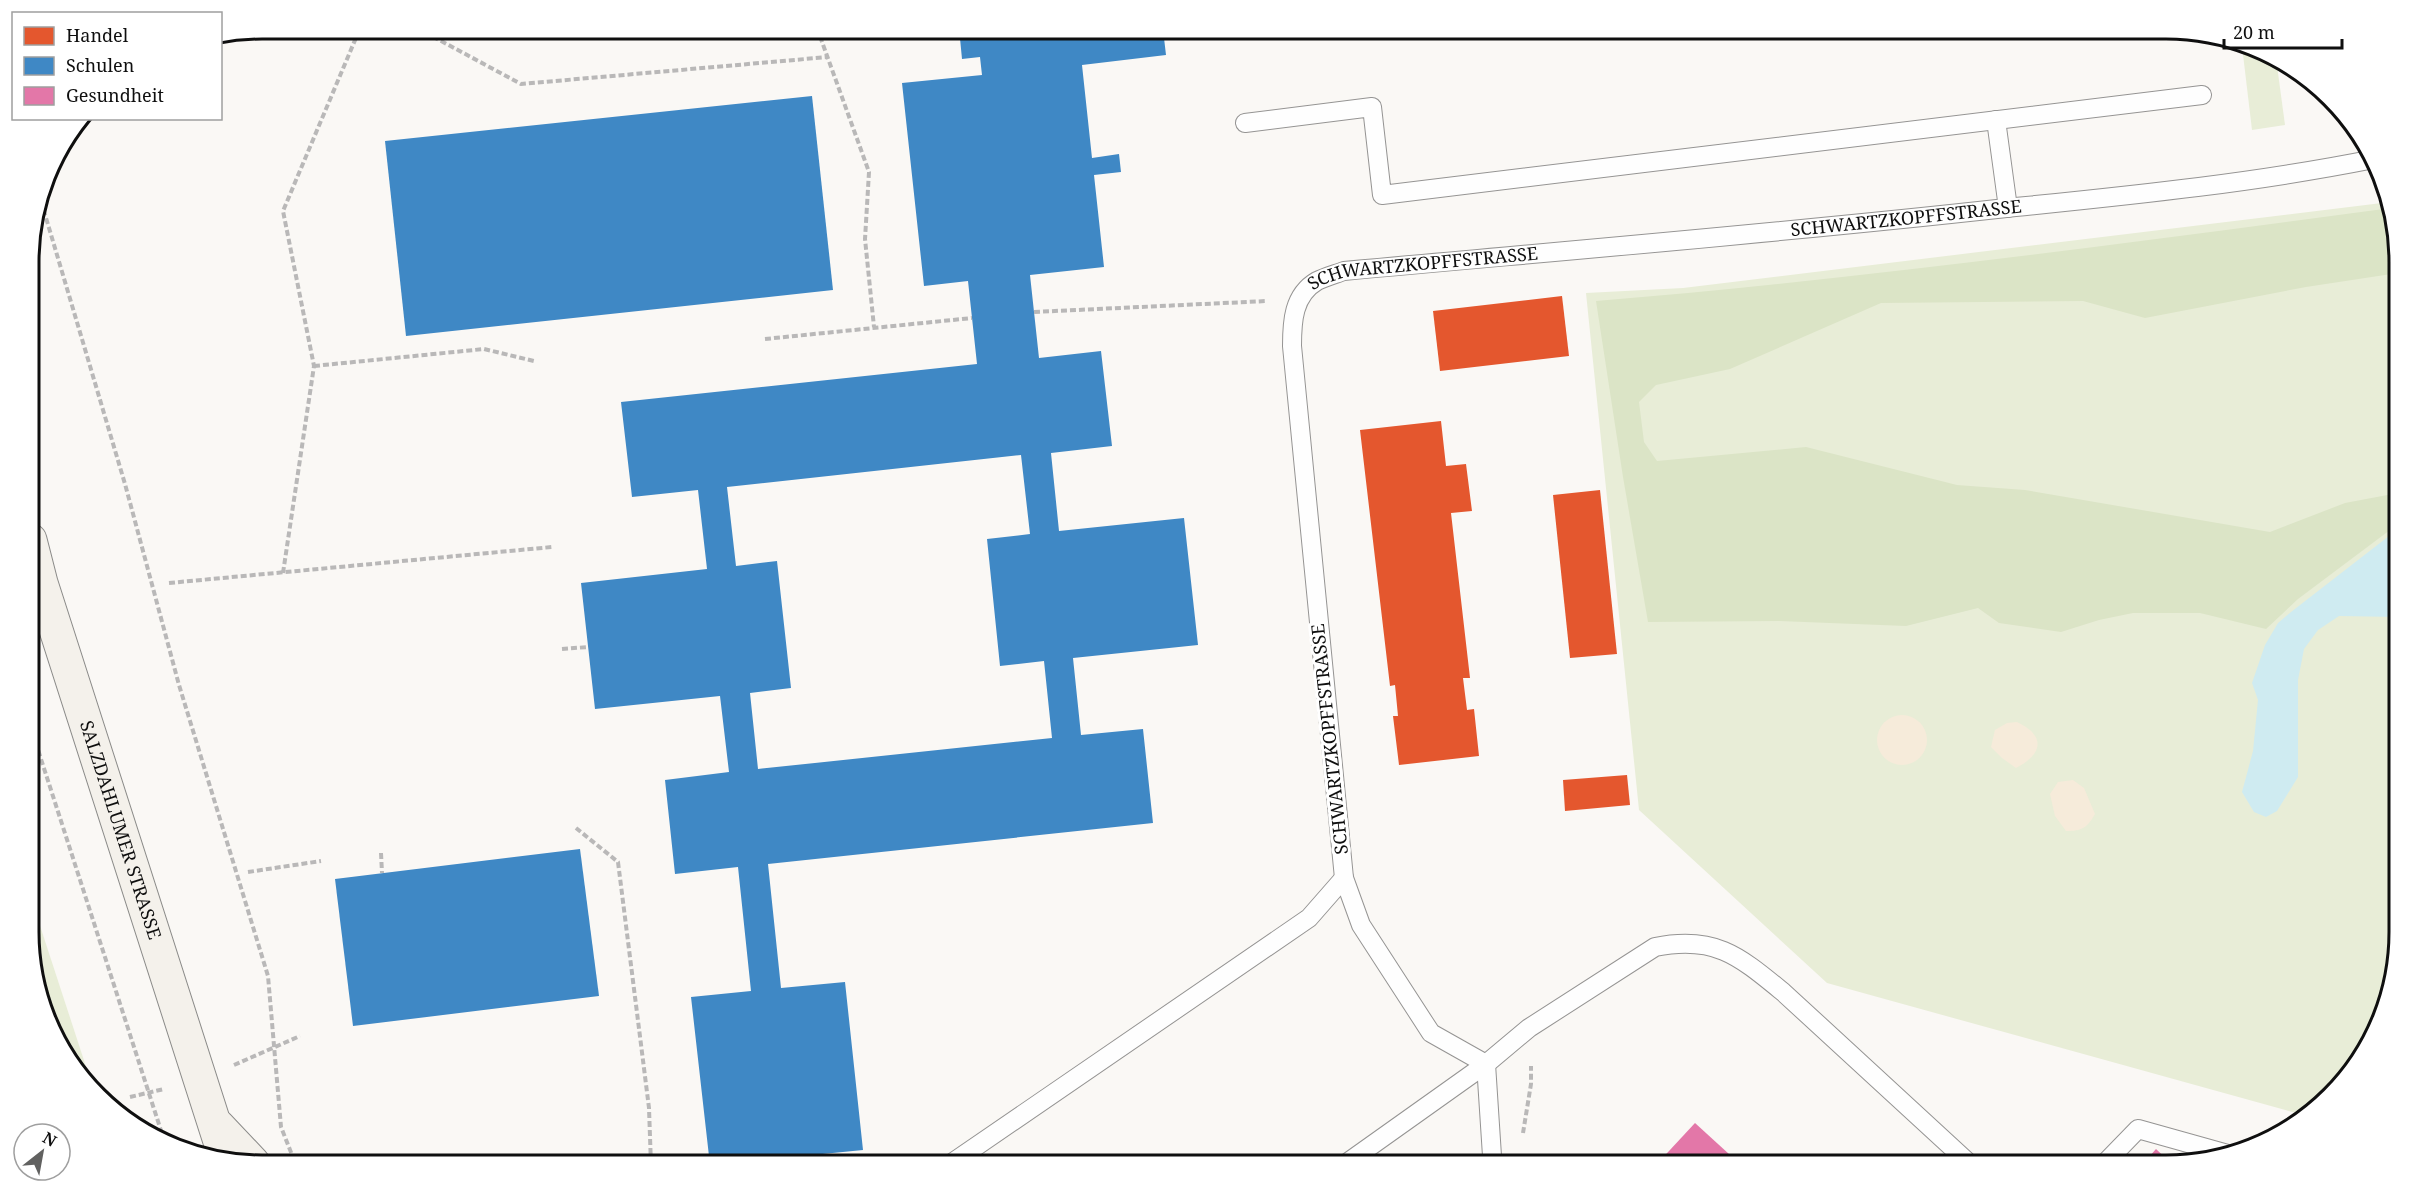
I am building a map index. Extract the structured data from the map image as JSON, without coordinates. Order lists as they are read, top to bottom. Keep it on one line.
{"streets":{"main road":["SALZDAHLUMER STRASSE"],"lane":["SCHWARTZKOPFFSTRASSE"]},"legend":["Handel","Schulen","Gesundheit"],"scale_bar":"20 m","north":"top right"}
